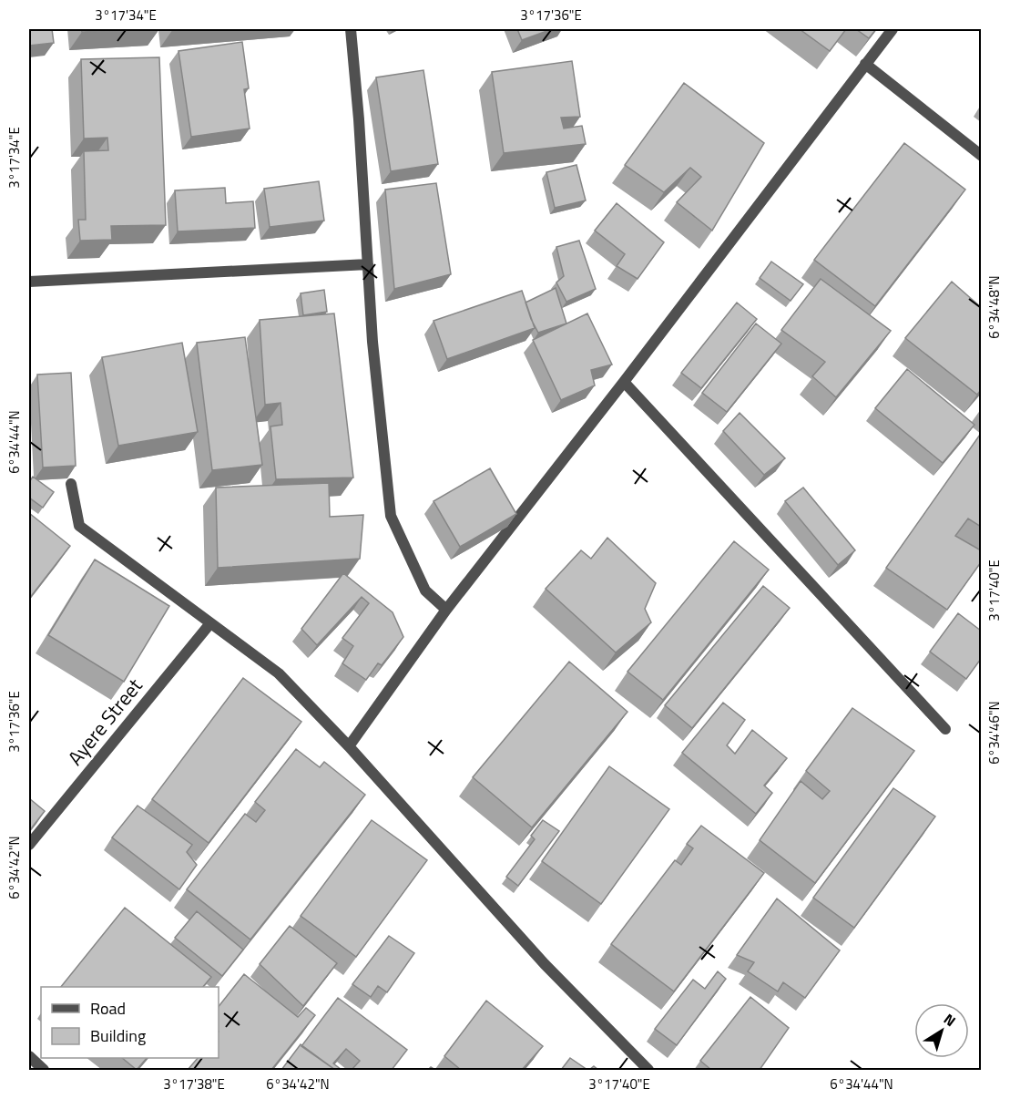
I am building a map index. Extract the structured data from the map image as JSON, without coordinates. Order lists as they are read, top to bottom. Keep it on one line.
{"streets":{"street":["Ayere Street"]},"legend":["Road","Building"],"north":"top right","coordinates":["3°17'34\"E","3°17'36\"E","6°34'48\"N","6°34'44\"N","3°17'40\"E","6°34'46\"N","6°34'42\"N","3°17'38\"E"]}
